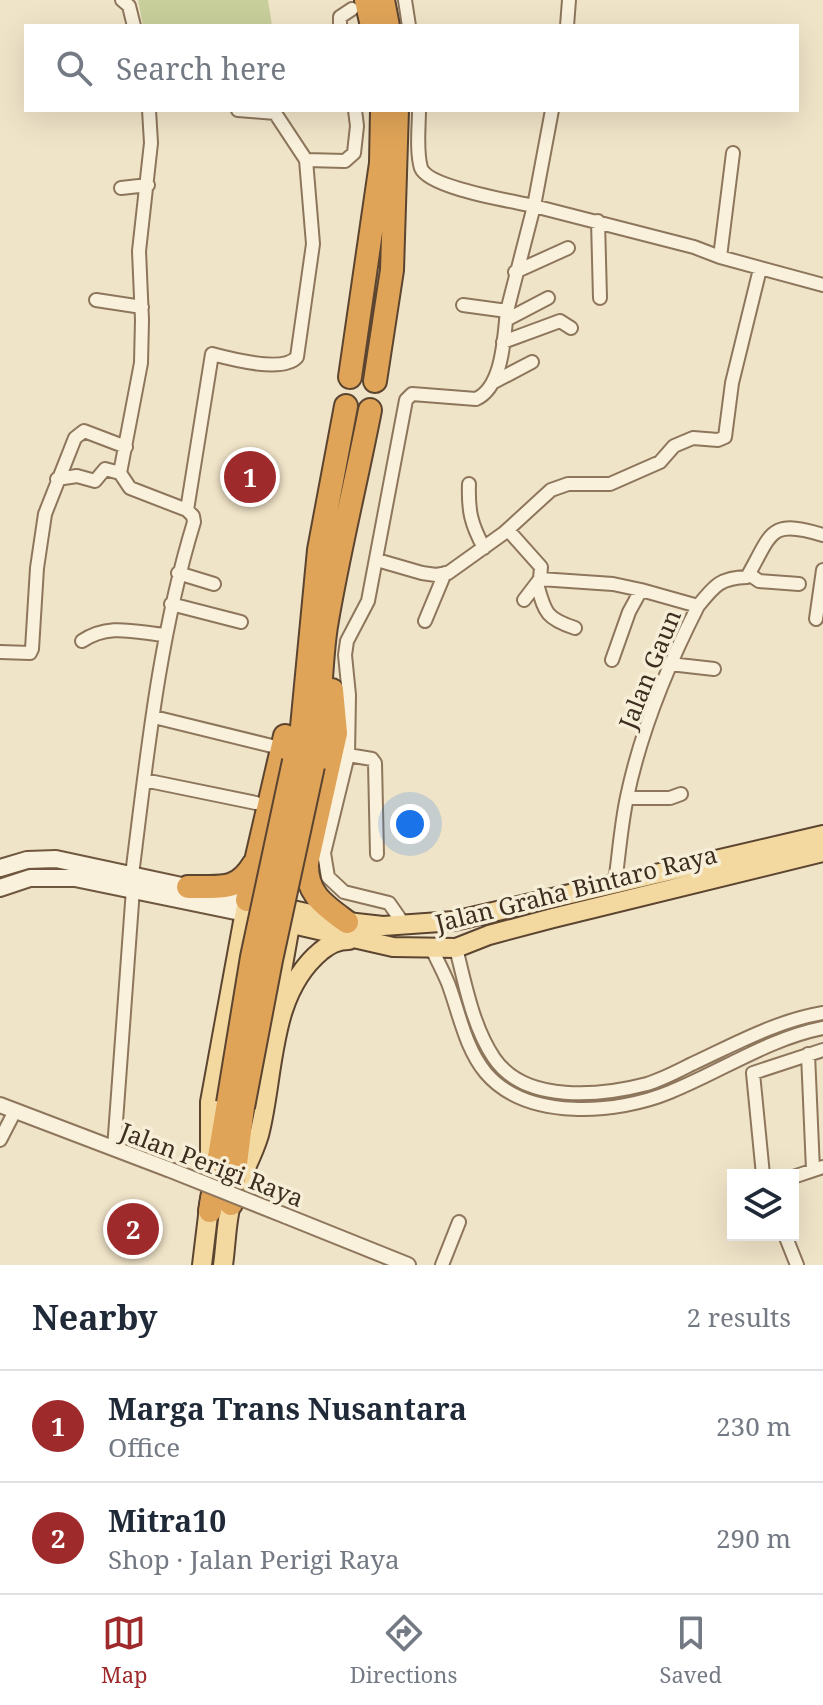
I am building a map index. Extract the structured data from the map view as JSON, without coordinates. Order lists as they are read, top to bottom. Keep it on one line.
{"streets":{"main road":["Jalan Graha Bintaro Raya"],"street":["Jalan Gaun","Jalan Perigi Raya"]},"crossings":[["Jalan Gaun","Jalan Graha Bintaro Raya"]],"page":{"search":"Search here","pins":["1","2"],"heading":["Nearby","2 results"],"list":[{"mark":"1","name":"Marga Trans Nusantara","note":"Office","value":"230 m"},{"mark":"2","name":"Mitra10","note":"Shop · Jalan Perigi Raya","value":"290 m"}],"nav":["Map","Directions","Saved"]}}
